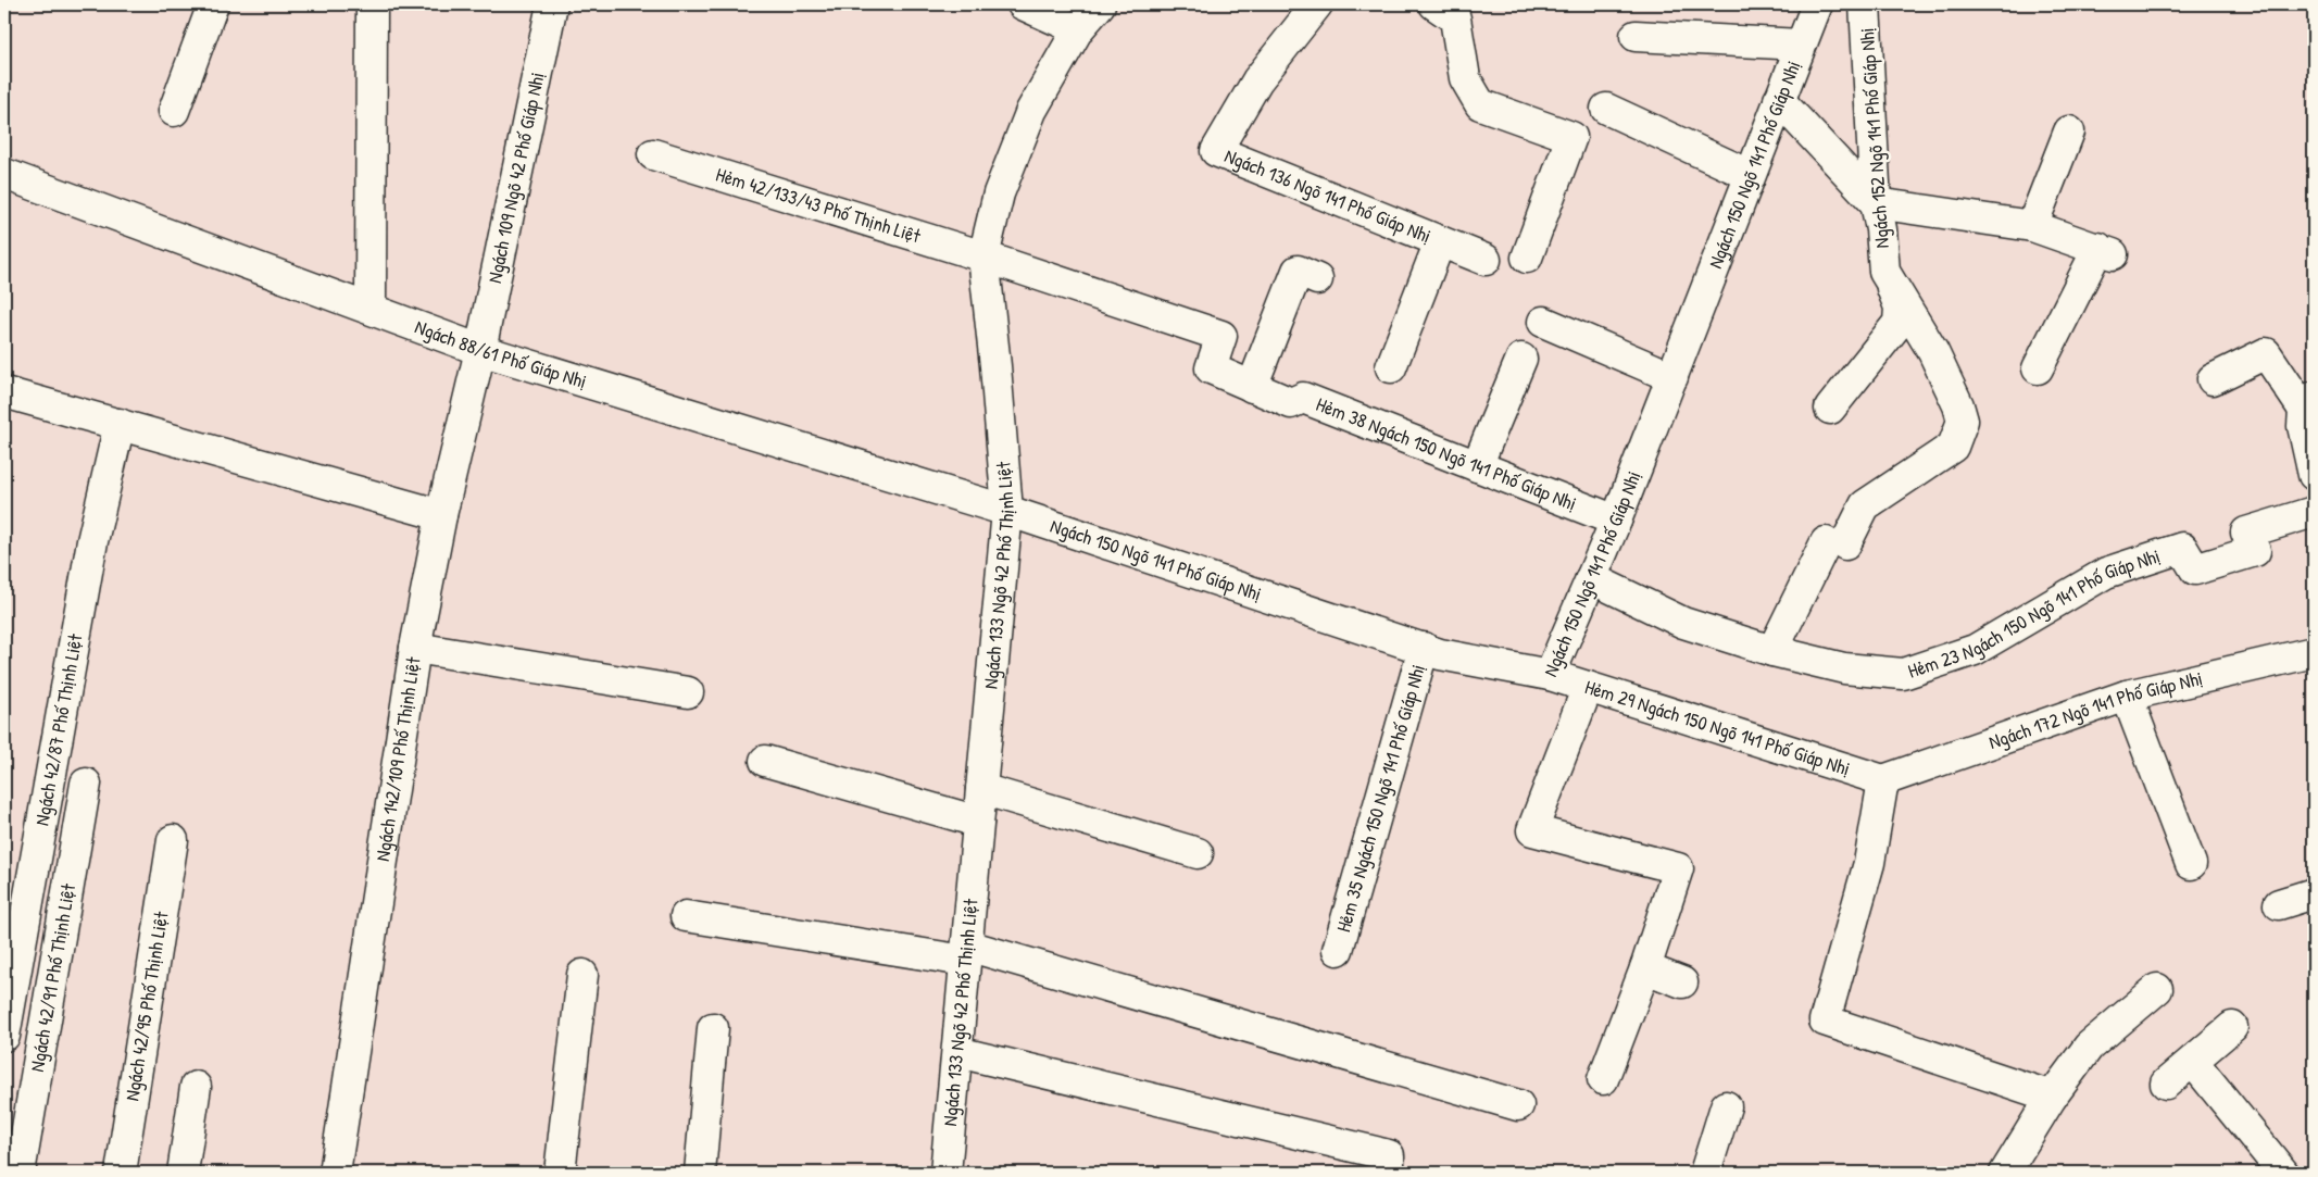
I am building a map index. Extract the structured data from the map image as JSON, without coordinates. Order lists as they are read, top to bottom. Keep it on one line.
{"streets":{"street":["Ngách 152 Ngõ 141 Phố Giáp Nhị","Ngách 150 Ngõ 141 Phố Giáp Nhị","Ngách 109 Ngõ 42 Phố Giáp Nhị","Ngách 136 Ngõ 141 Phố Giáp Nhị","Hẻm 42/133/43 Phố Thịnh Liệt","Ngách 88/61 Phố Giáp Nhị","Hẻm 38 Ngách 150 Ngõ 141 Phố Giáp Nhị","Ngách 133 Ngõ 42 Phố Thịnh Liệt","Hẻm 23 Ngách 150 Ngõ 141 Phố Giáp Nhị","Ngách 172 Ngõ 141 Phố Giáp Nhị","Hẻm 29 Ngách 150 Ngõ 141 Phố Giáp Nhị","Ngách 42/87 Phố Thịnh Liệt","Ngách 142/109 Phố Thịnh Liệt","Hẻm 35 Ngách 150 Ngõ 141 Phố Giáp Nhị","Ngách 42/91 Phố Thịnh Liệt","Ngách 42/95 Phố Thịnh Liệt"]},"crossings":[["Ngách 152 Ngõ 141 Phố Giáp Nhị","Hẻm 23 Ngách 150 Ngõ 141 Phố Giáp Nhị"],["Ngách 150 Ngõ 141 Phố Giáp Nhị","Ngách 88/61 Phố Giáp Nhị"],["Ngách 150 Ngõ 141 Phố Giáp Nhị","Hẻm 38 Ngách 150 Ngõ 141 Phố Giáp Nhị"],["Ngách 150 Ngõ 141 Phố Giáp Nhị","Ngách 133 Ngõ 42 Phố Thịnh Liệt"],["Ngách 150 Ngõ 141 Phố Giáp Nhị","Hẻm 23 Ngách 150 Ngõ 141 Phố Giáp Nhị"],["Ngách 150 Ngõ 141 Phố Giáp Nhị","Hẻm 29 Ngách 150 Ngõ 141 Phố Giáp Nhị"],["Ngách 150 Ngõ 141 Phố Giáp Nhị","Hẻm 35 Ngách 150 Ngõ 141 Phố Giáp Nhị"],["Ngách 109 Ngõ 42 Phố Giáp Nhị","Ngách 88/61 Phố Giáp Nhị"],["Ngách 109 Ngõ 42 Phố Giáp Nhị","Ngách 142/109 Phố Thịnh Liệt"],["Hẻm 42/133/43 Phố Thịnh Liệt","Hẻm 38 Ngách 150 Ngõ 141 Phố Giáp Nhị"],["Hẻm 42/133/43 Phố Thịnh Liệt","Ngách 133 Ngõ 42 Phố Thịnh Liệt"],["Ngách 88/61 Phố Giáp Nhị","Ngách 133 Ngõ 42 Phố Thịnh Liệt"],["Ngách 88/61 Phố Giáp Nhị","Ngách 142/109 Phố Thịnh Liệt"],["Hẻm 38 Ngách 150 Ngõ 141 Phố Giáp Nhị","Ngách 133 Ngõ 42 Phố Thịnh Liệt"],["Ngách 172 Ngõ 141 Phố Giáp Nhị","Hẻm 29 Ngách 150 Ngõ 141 Phố Giáp Nhị"]]}
